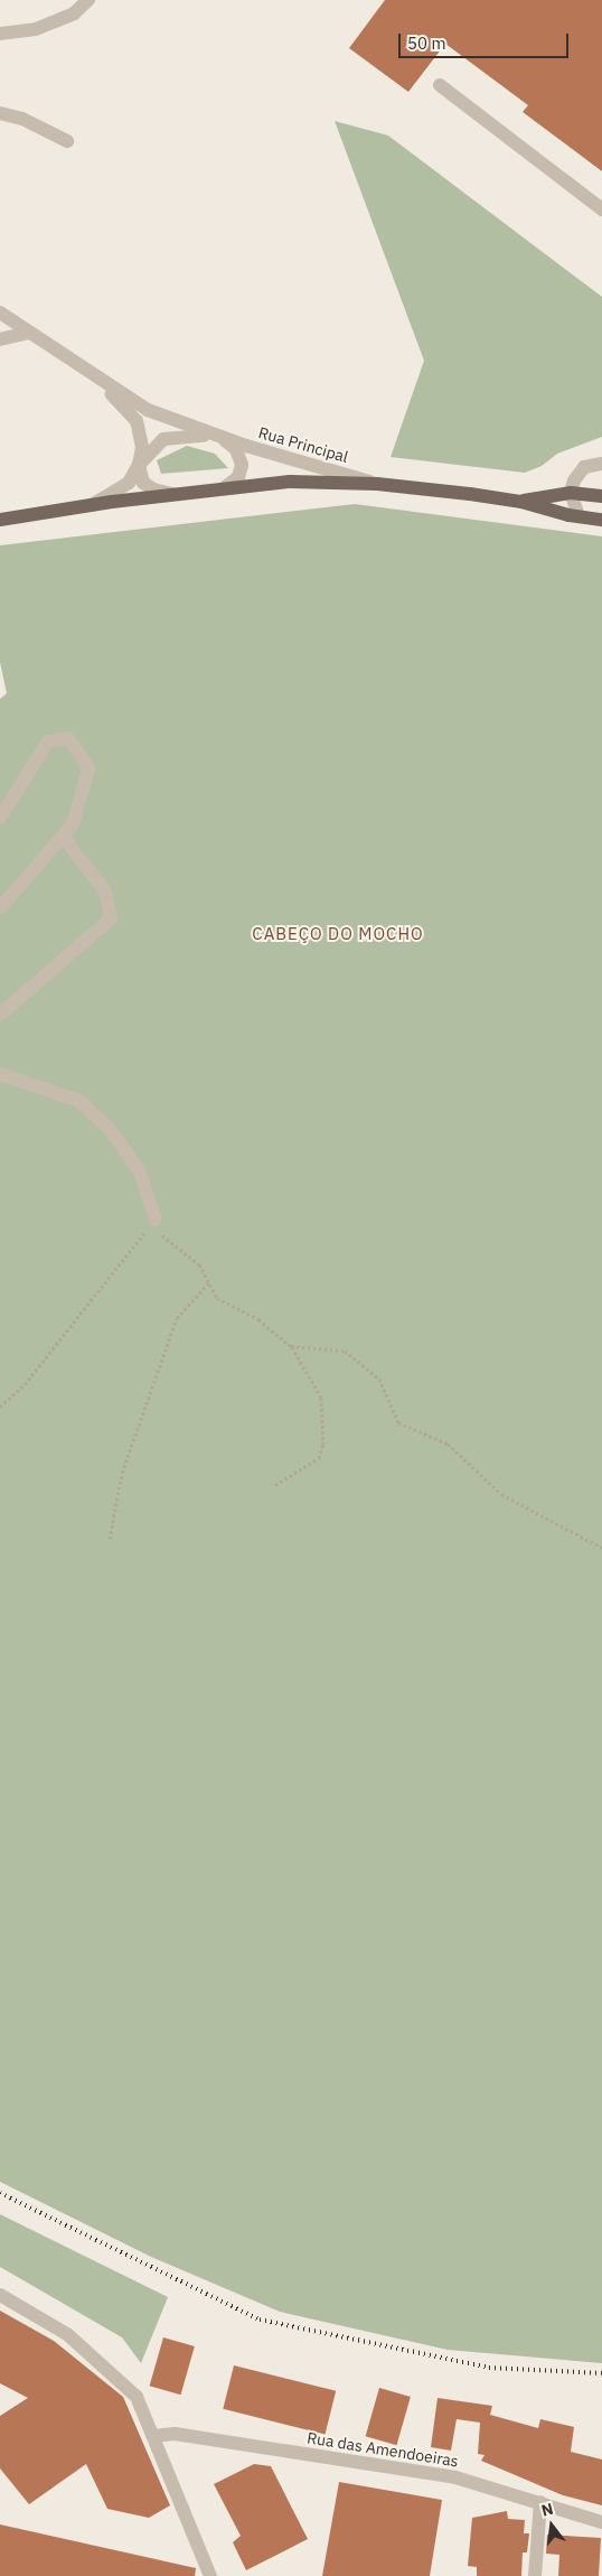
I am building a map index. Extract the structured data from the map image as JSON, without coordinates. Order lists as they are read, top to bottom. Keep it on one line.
{"streets":{"street":["Rua Principal","Rua das Amendoeiras"]},"districts":["CABEÇO DO MOCHO"],"scale_bar":"50 m","north":"top"}
